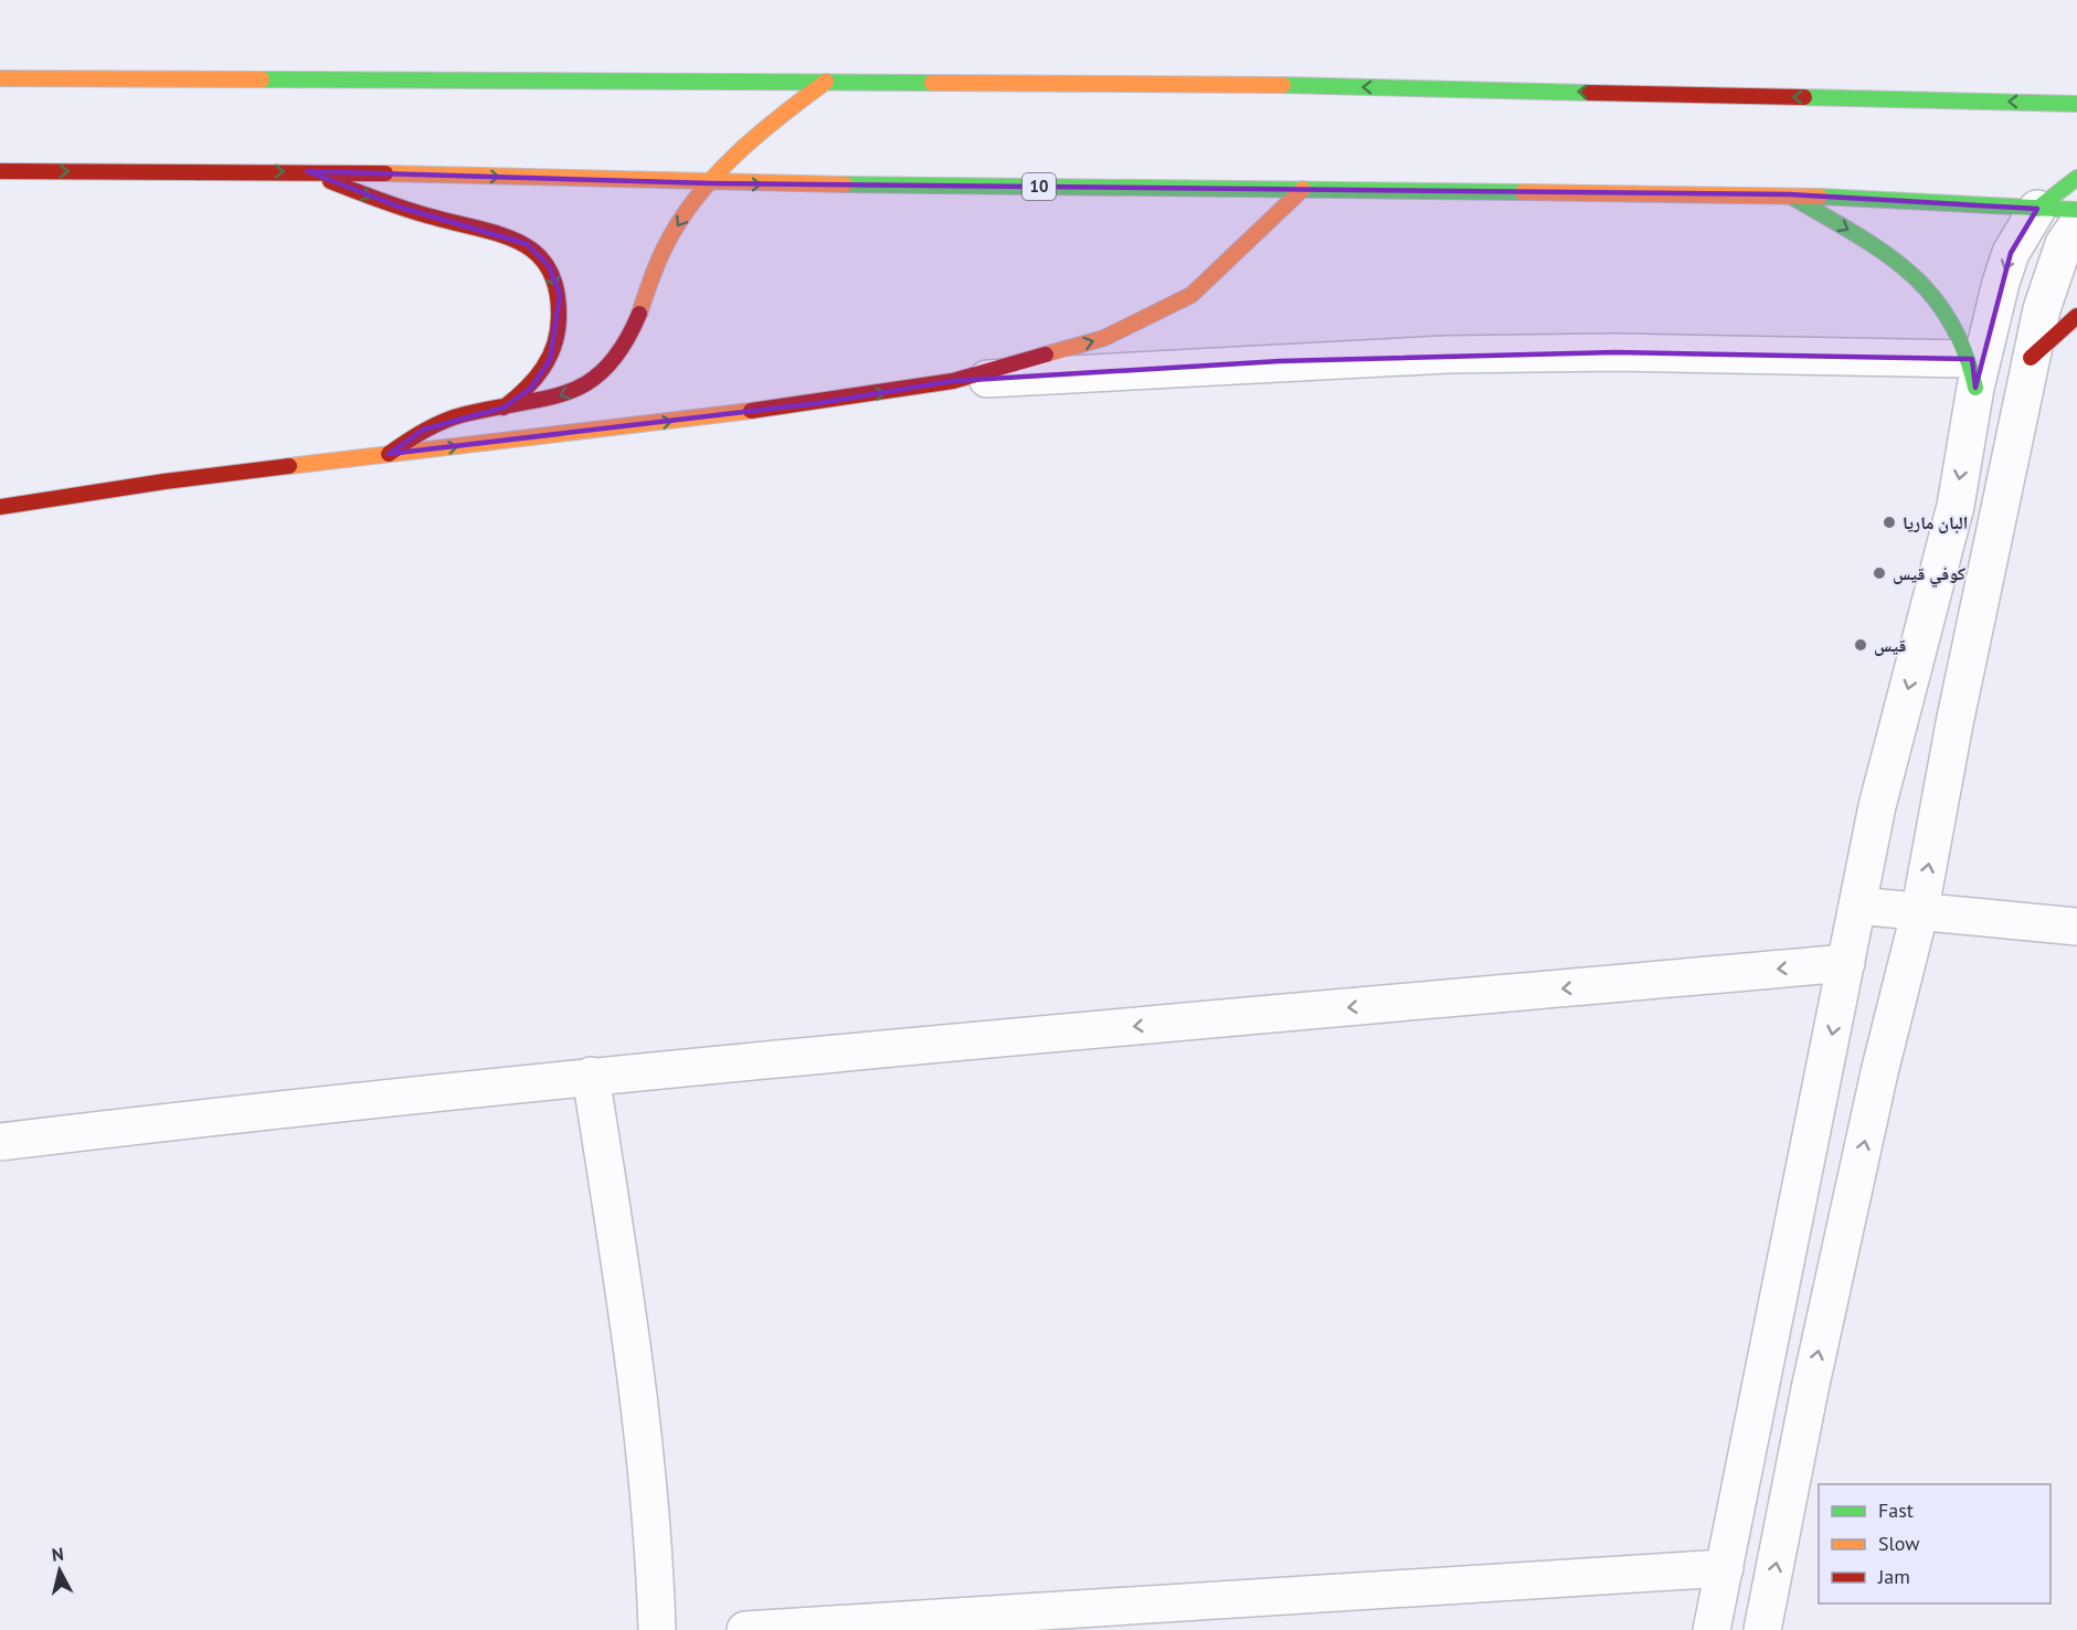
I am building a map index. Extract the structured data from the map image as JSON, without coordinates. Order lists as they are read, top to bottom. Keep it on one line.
{"streets":{"main road":["10"]},"places":["البان ماريا","كوفي قيس","قيس"],"legend":["Fast","Slow","Jam"],"north":"top"}
